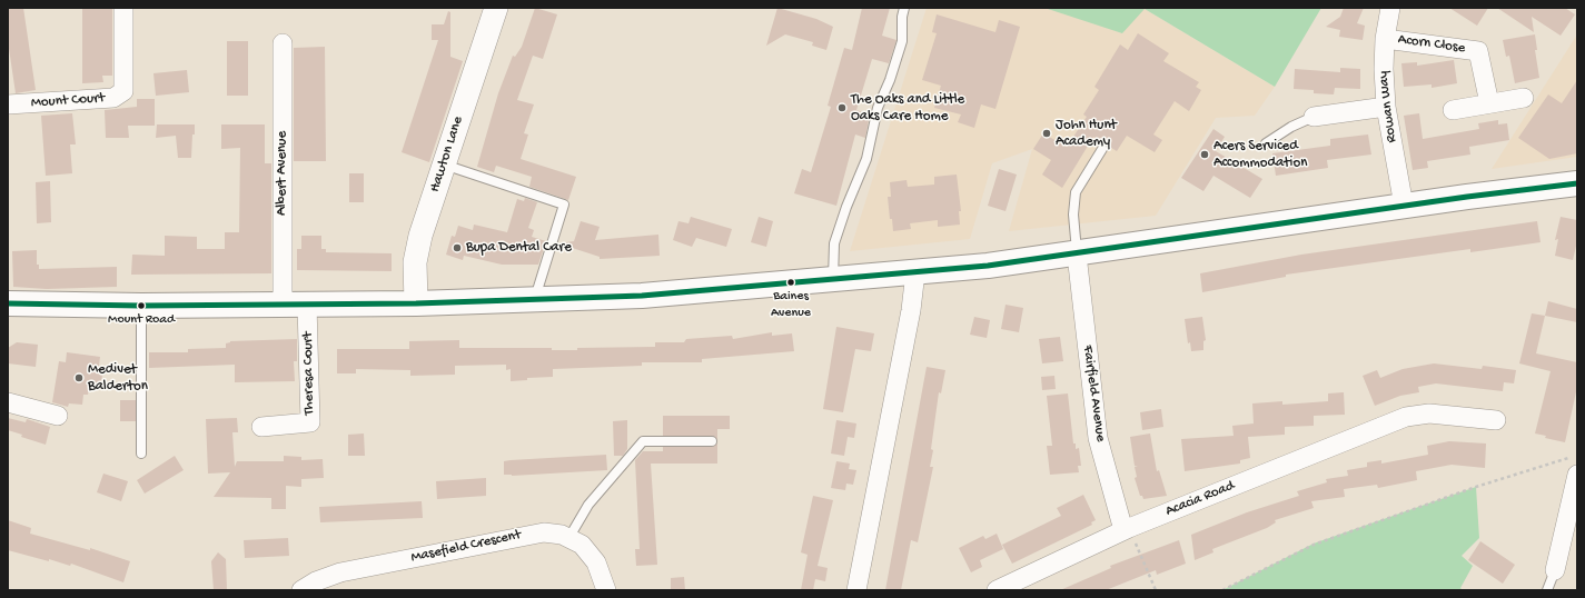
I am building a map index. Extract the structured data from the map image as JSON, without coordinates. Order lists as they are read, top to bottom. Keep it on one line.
{"streets":{"street":["Acorn Close","Mount Court","Rowan Way","Hawton Lane","Albert Avenue","Theresa Court","Fairfield Avenue","Acacia Road","Masefield Crescent"]},"crossings":[["Acorn Close","Rowan Way"],["Fairfield Avenue","Acacia Road"]],"places":["The Oaks and Little Oaks Care Home","John Hunt Academy","Acers Serviced Accommodation","Bupa Dental Care","Baines Avenue","Mount Road","Medivet Balderton"]}
